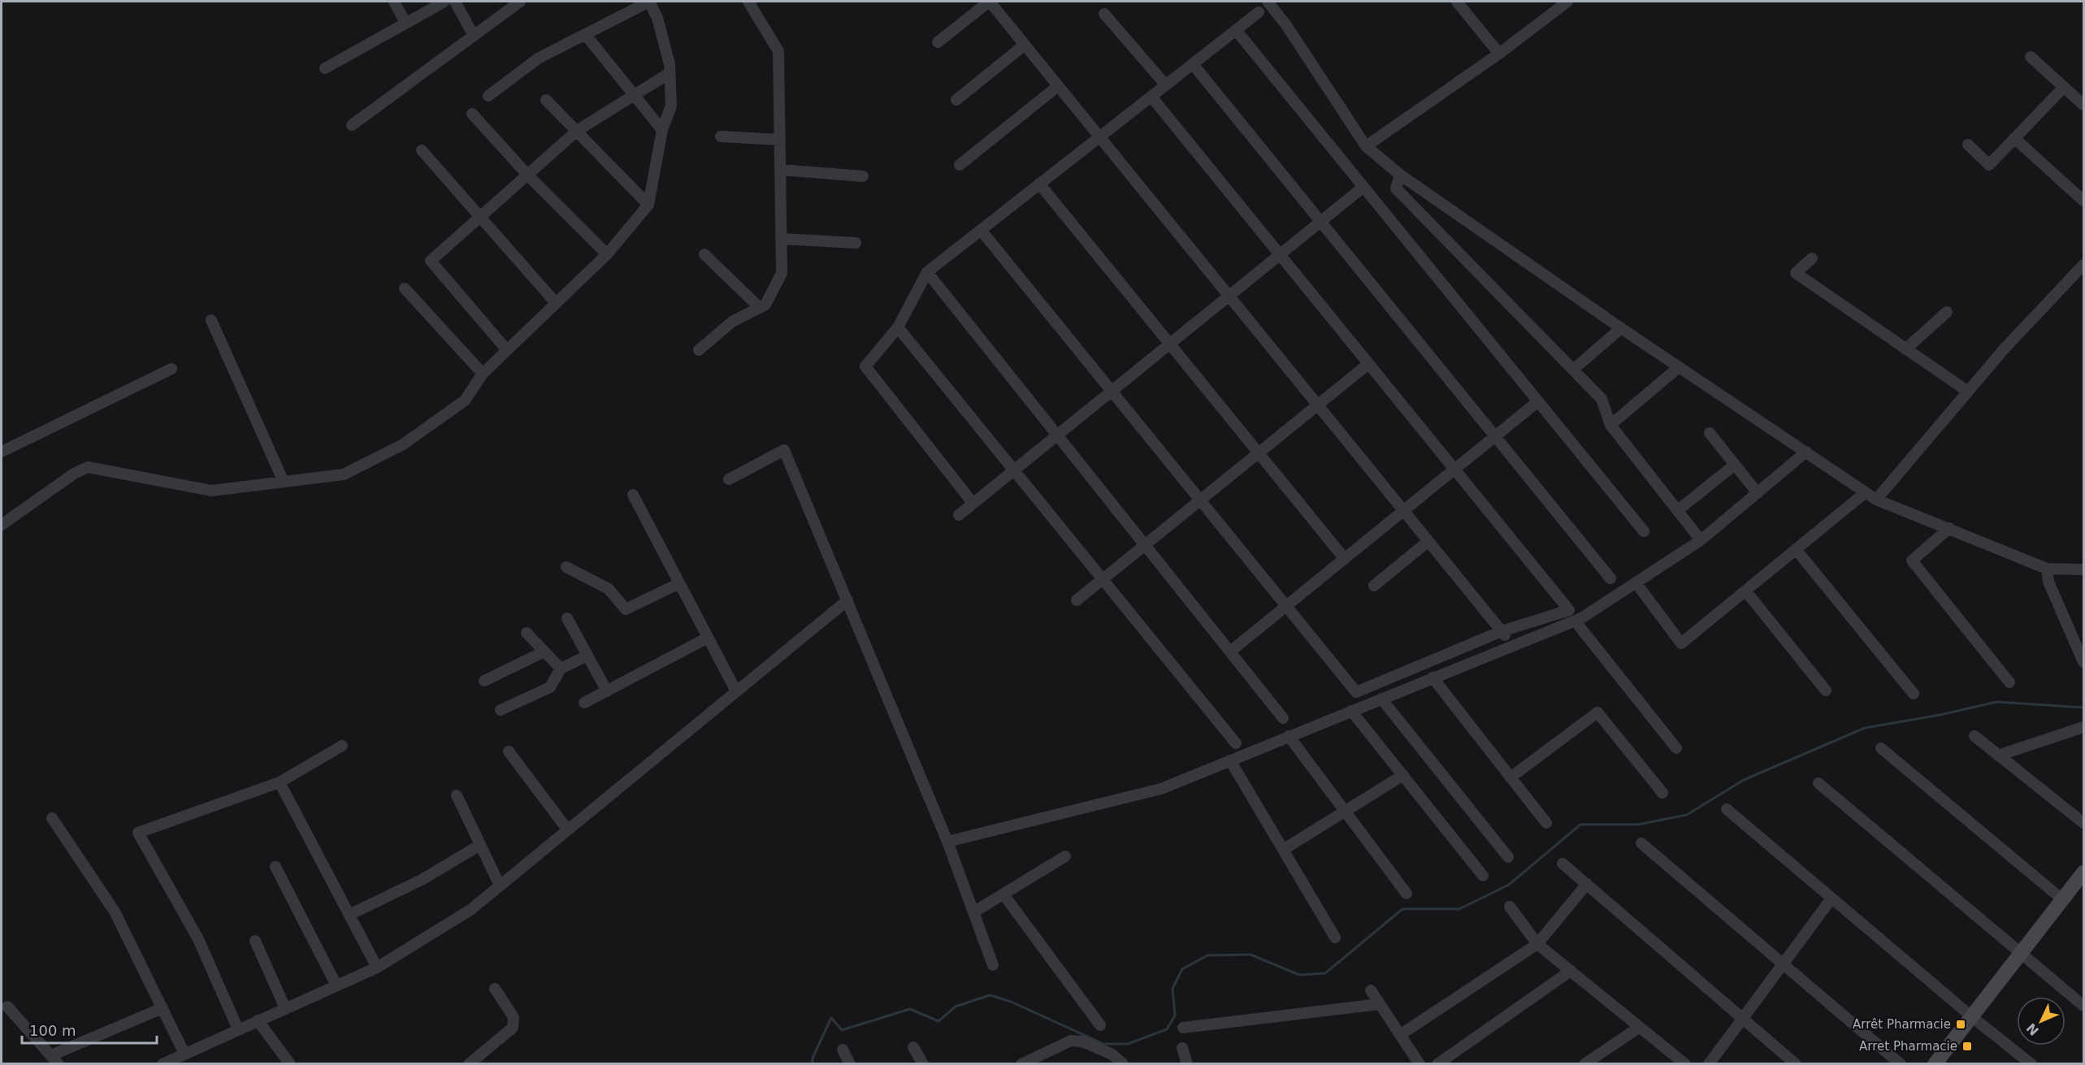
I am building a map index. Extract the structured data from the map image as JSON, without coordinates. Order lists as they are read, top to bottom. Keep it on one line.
{"places":{"transit":["Arrêt Pharmacie","Arret Pharmacie"]},"scale_bar":"100 m","north":"bottom left"}
